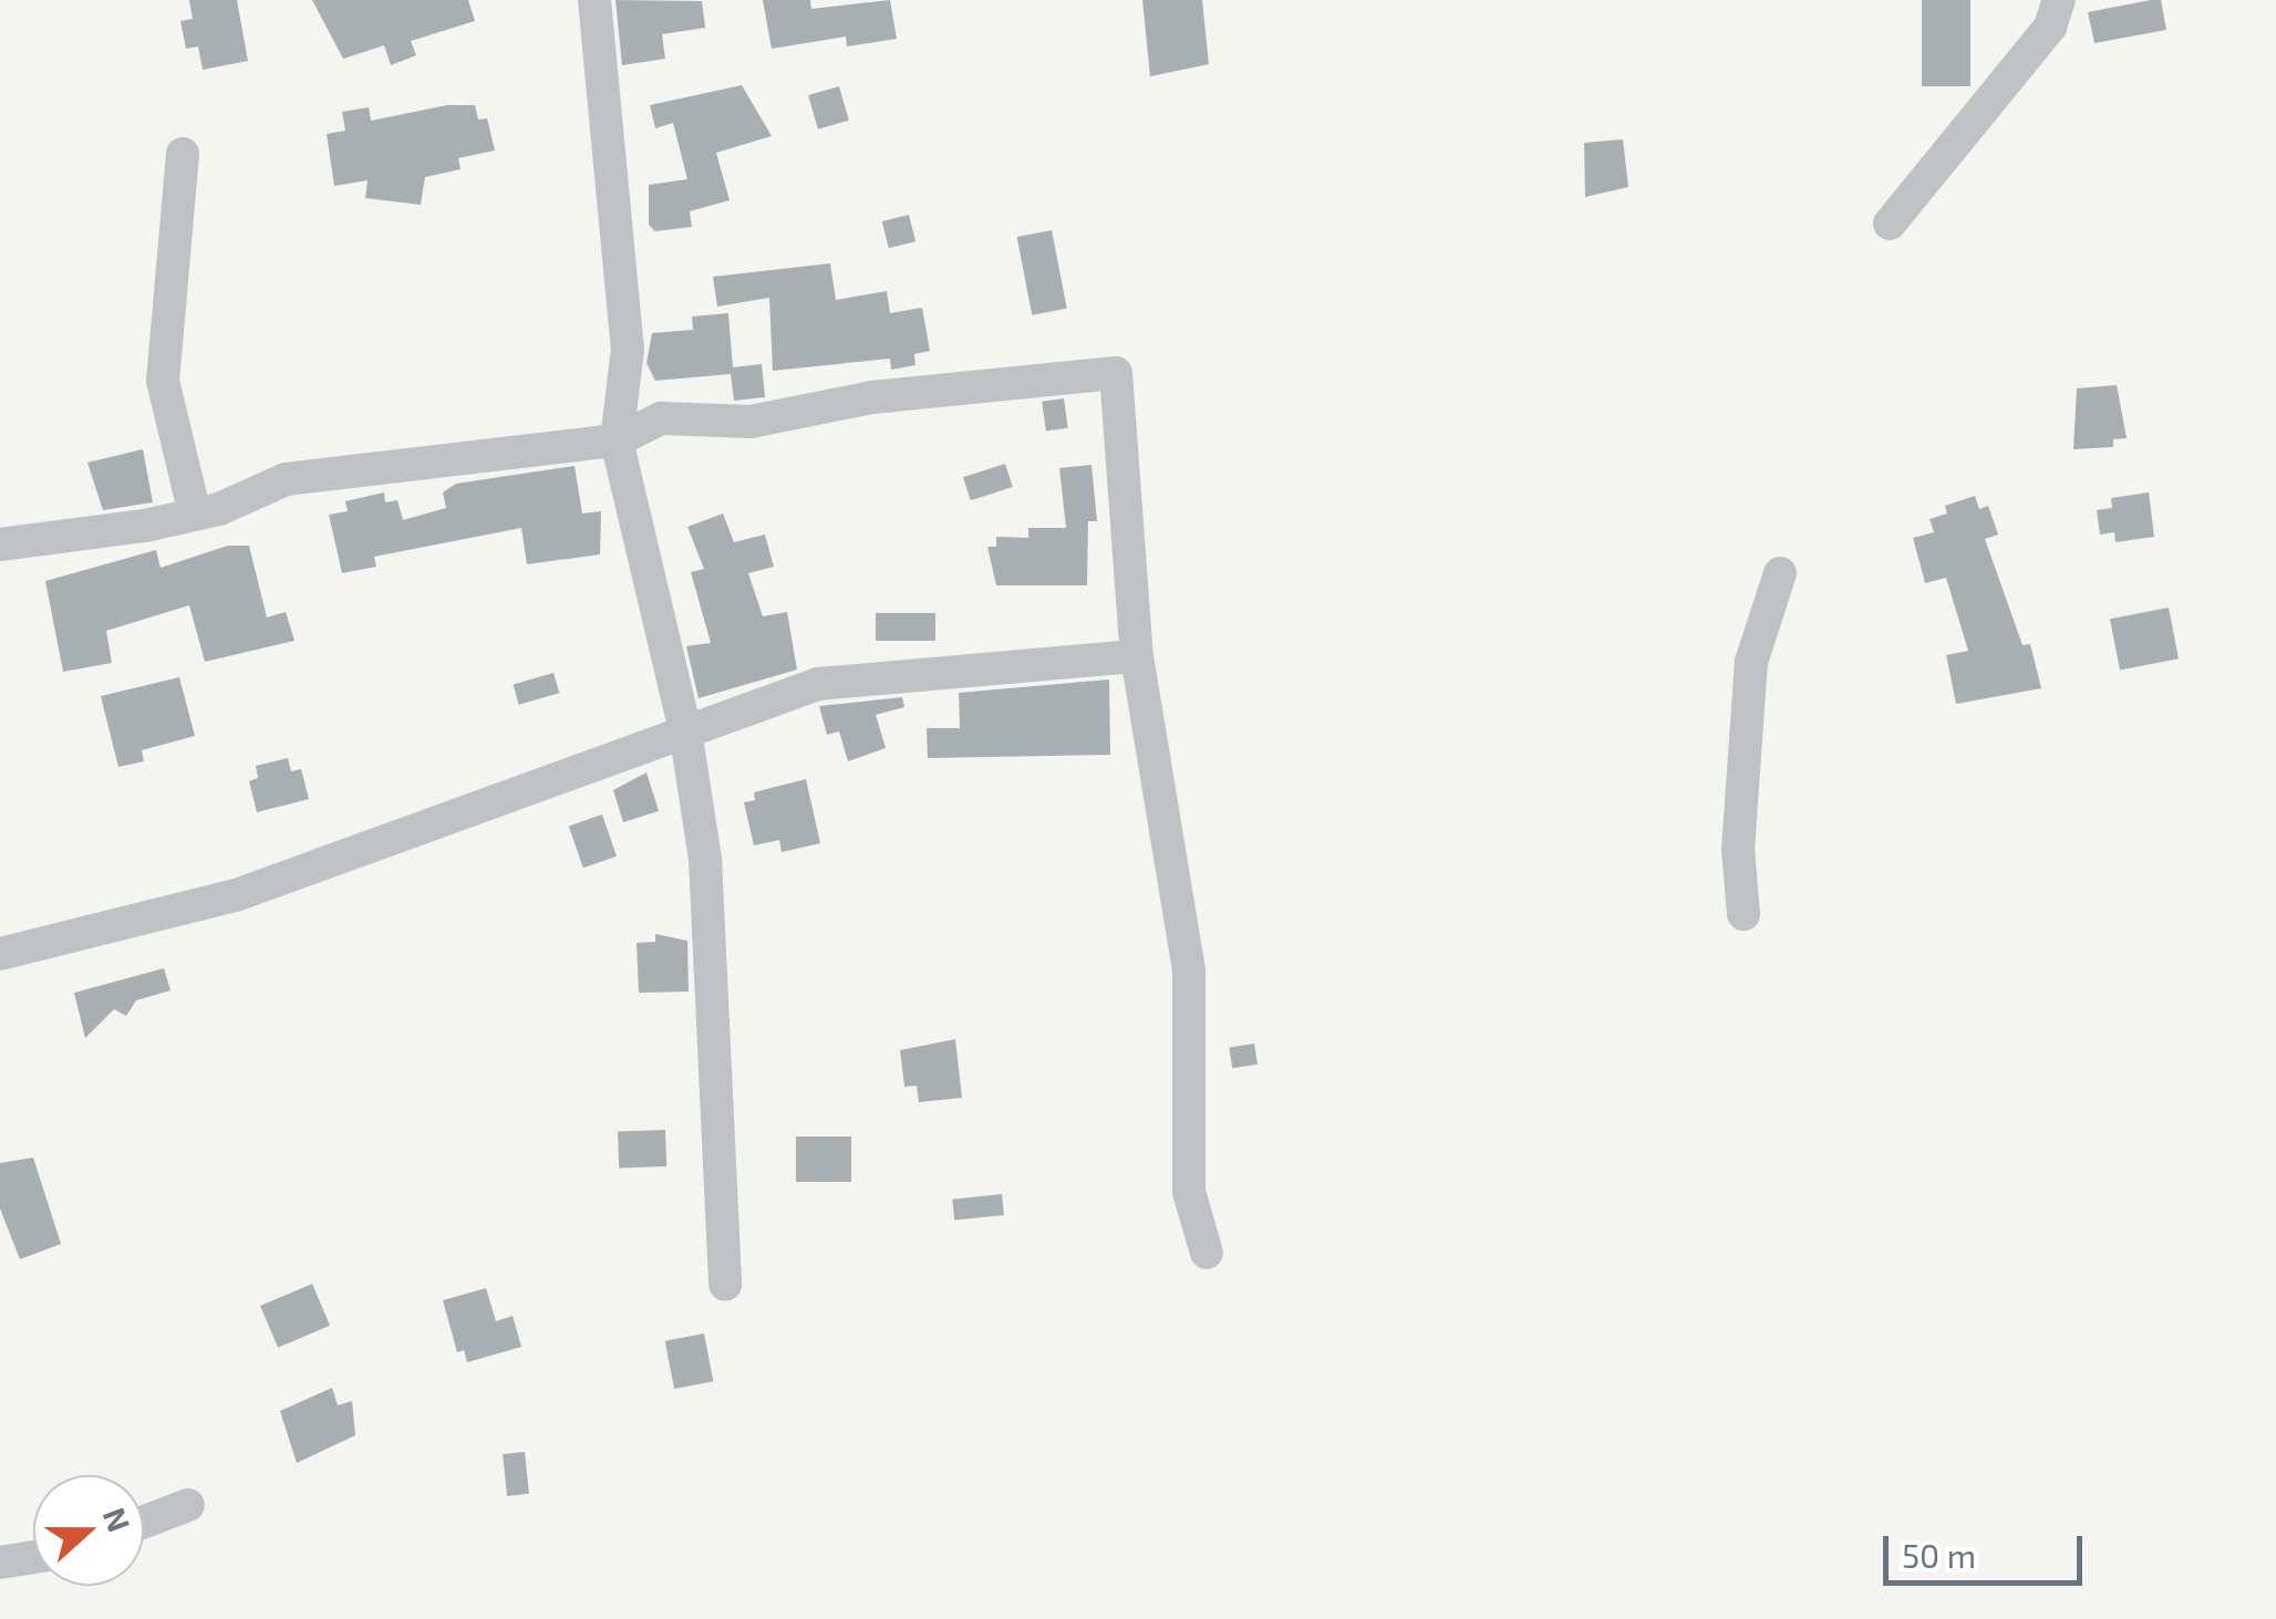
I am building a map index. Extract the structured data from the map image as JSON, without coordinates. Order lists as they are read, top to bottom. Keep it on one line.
{"scale_bar":"50 m","north":"right"}
